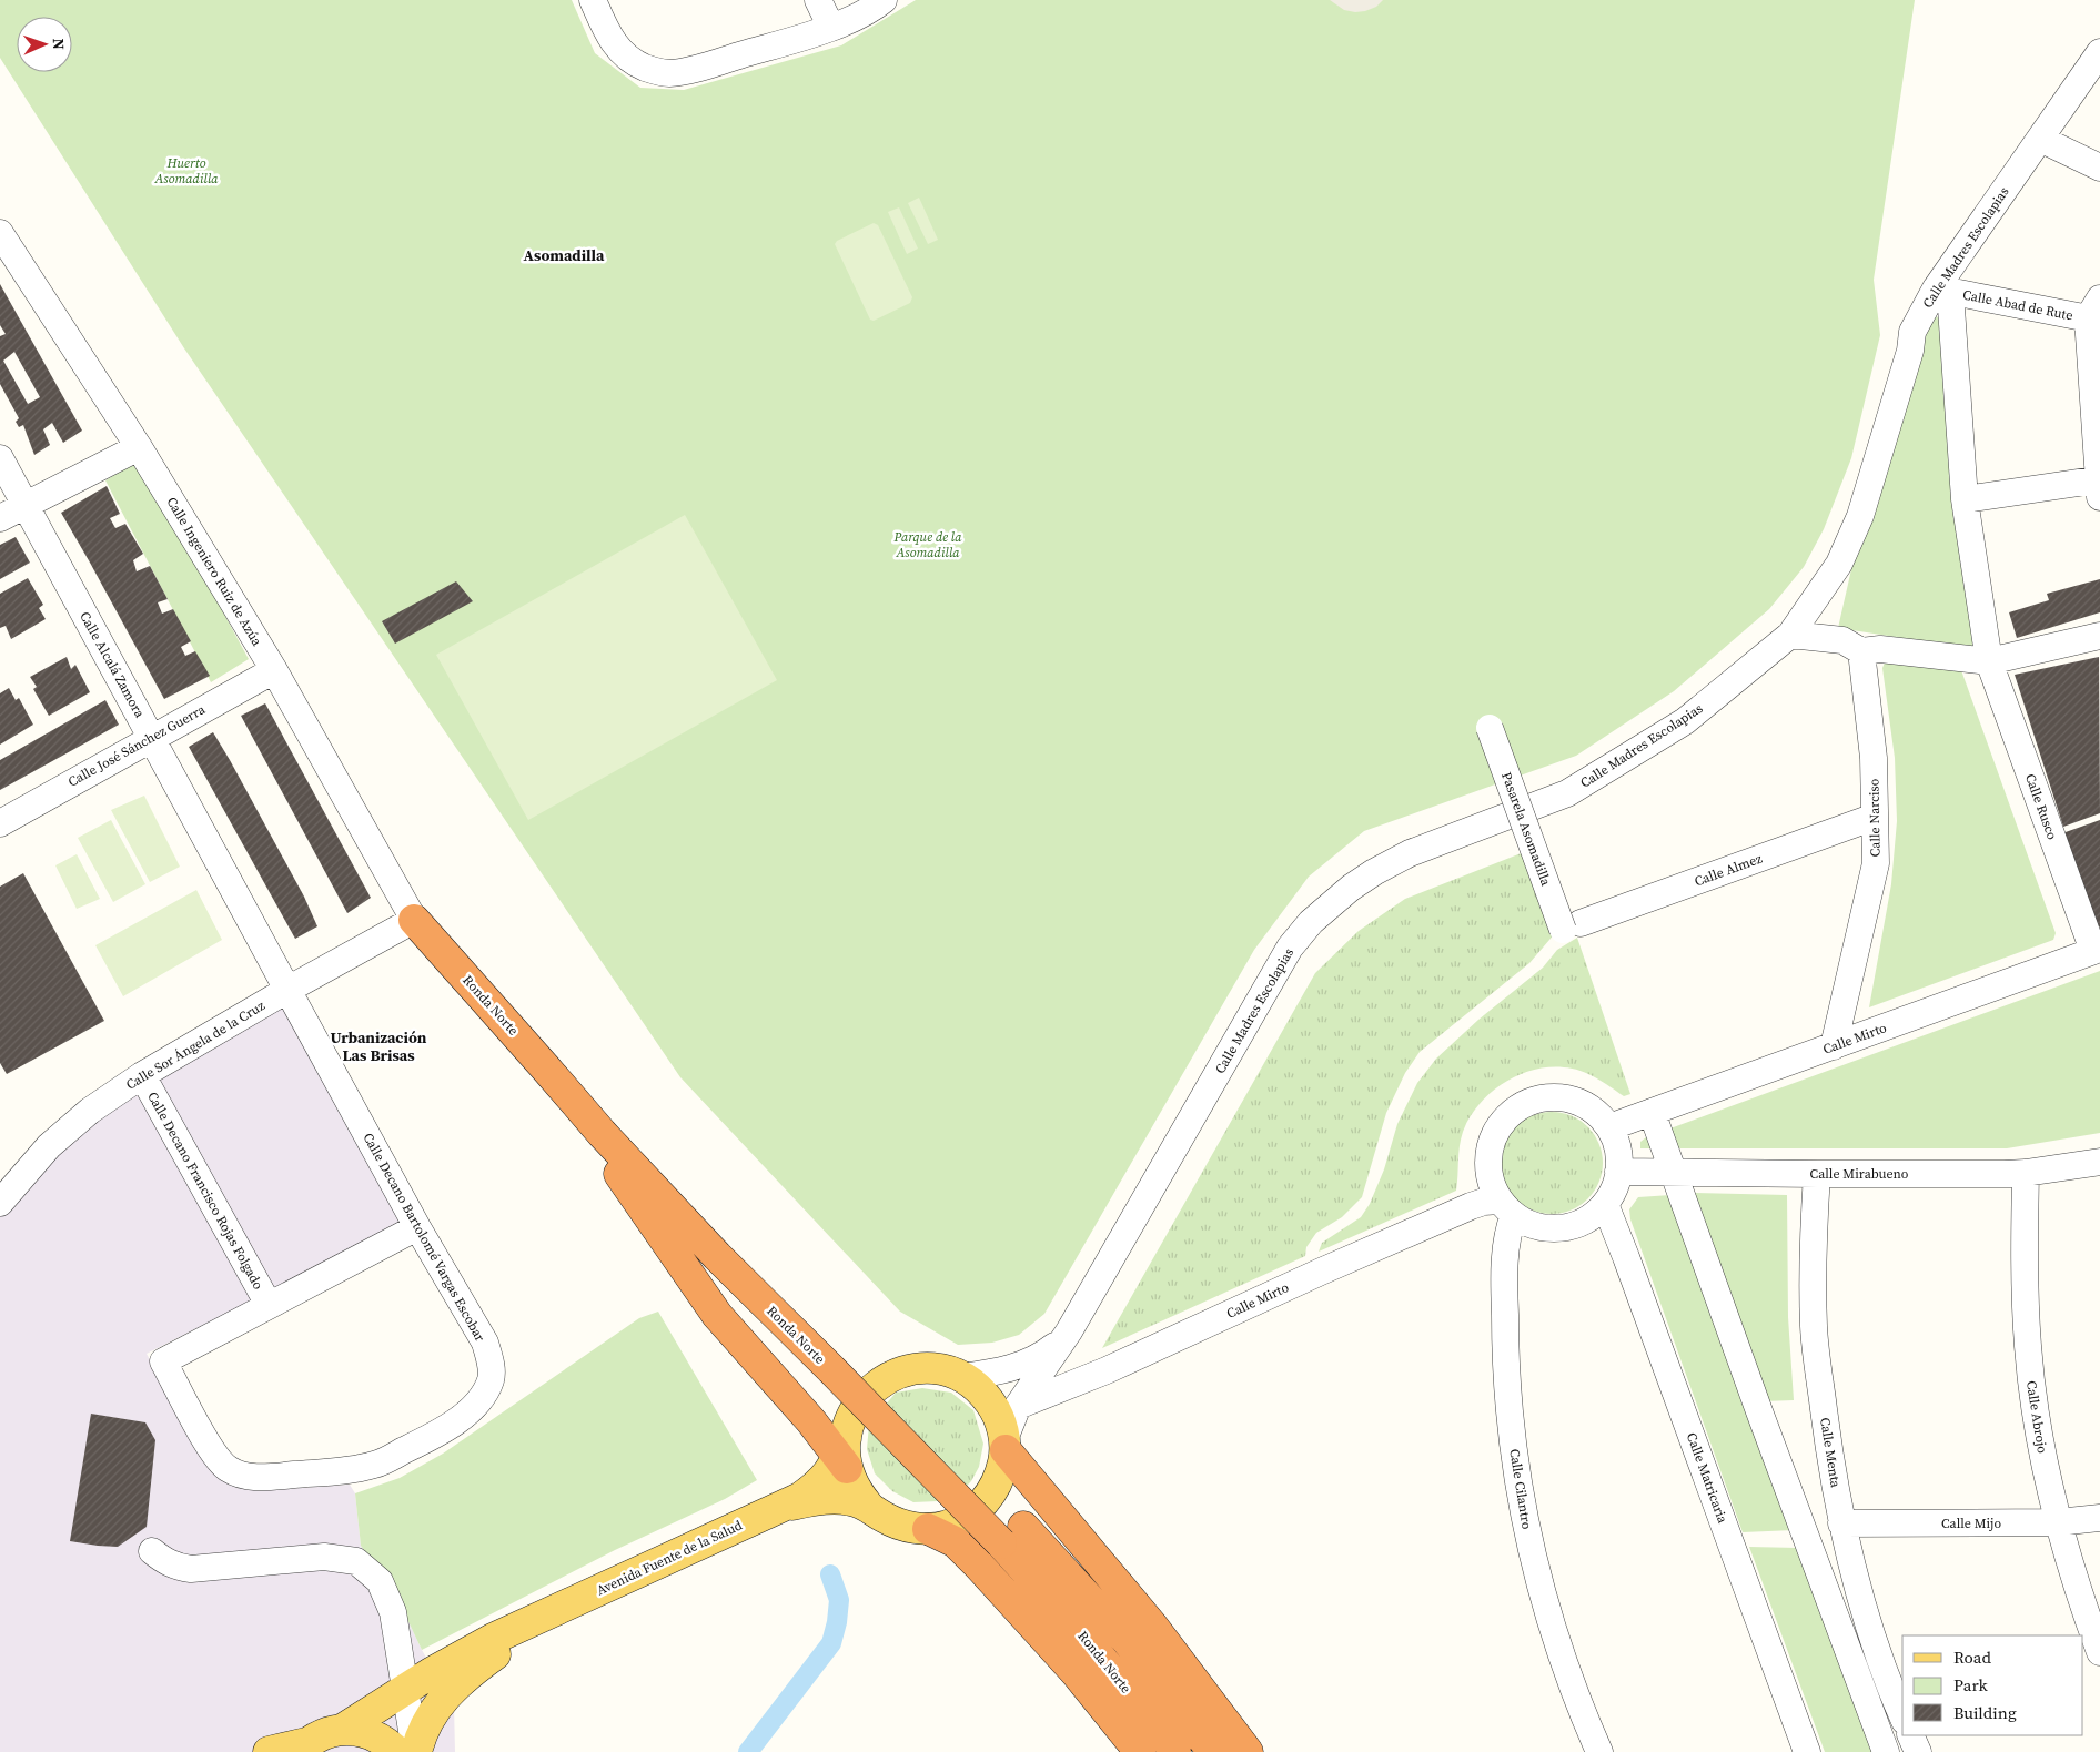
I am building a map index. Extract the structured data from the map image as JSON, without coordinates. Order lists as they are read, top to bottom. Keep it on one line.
{"streets":{"highway":["Ronda Norte"],"main road":["Avenida Fuente de la Salud"],"street":["Calle Madres Escolapias","Calle Abad de Rute","Calle Ingeniero Ruiz de Azúa","Calle Alcalá Zamora","Calle José Sánchez Guerra","Calle Rusco","Calle Narciso","Pasarela Asomadilla","Calle Almez","Calle Mirto","Calle Sor Ángela de la Cruz","Calle Mirabueno","Calle Decano Francisco Rojas Folgado","Calle Decano Bartolomé Vargas Escobar","Calle Abrojo","Calle Menta","Calle Matricaria","Calle Cilantro","Calle Mijo"]},"crossings":[["Calle Madres Escolapias","Calle Abad de Rute"],["Calle Madres Escolapias","Calle Rusco"],["Calle Madres Escolapias","Calle Mirto"],["Calle Ingeniero Ruiz de Azúa","Calle José Sánchez Guerra"],["Calle Ingeniero Ruiz de Azúa","Ronda Norte"],["Calle Ingeniero Ruiz de Azúa","Calle Sor Ángela de la Cruz"],["Calle Alcalá Zamora","Calle José Sánchez Guerra"],["Calle Alcalá Zamora","Calle Sor Ángela de la Cruz"],["Calle Alcalá Zamora","Calle Decano Bartolomé Vargas Escobar"],["Calle Rusco","Calle Mirto"],["Calle Narciso","Calle Almez"],["Calle Narciso","Calle Mirto"],["Pasarela Asomadilla","Calle Almez"],["Ronda Norte","Calle Sor Ángela de la Cruz"],["Calle Mirto","Calle Mirabueno"],["Calle Mirto","Calle Matricaria"],["Calle Mirto","Calle Cilantro"],["Calle Sor Ángela de la Cruz","Calle Decano Francisco Rojas Folgado"],["Calle Sor Ángela de la Cruz","Calle Decano Bartolomé Vargas Escobar"],["Calle Mirabueno","Calle Abrojo"],["Calle Mirabueno","Calle Menta"],["Calle Mirabueno","Calle Matricaria"],["Calle Mirabueno","Calle Cilantro"],["Calle Decano Francisco Rojas Folgado","Calle Decano Bartolomé Vargas Escobar"],["Calle Abrojo","Calle Mijo"],["Calle Menta","Calle Mijo"],["Calle Matricaria","Calle Cilantro"]],"districts":["Asomadilla","Urbanización Las Brisas"],"parks":["Huerto Asomadilla","Parque de la Asomadilla"],"legend":["Road","Park","Building"],"north":"right"}
